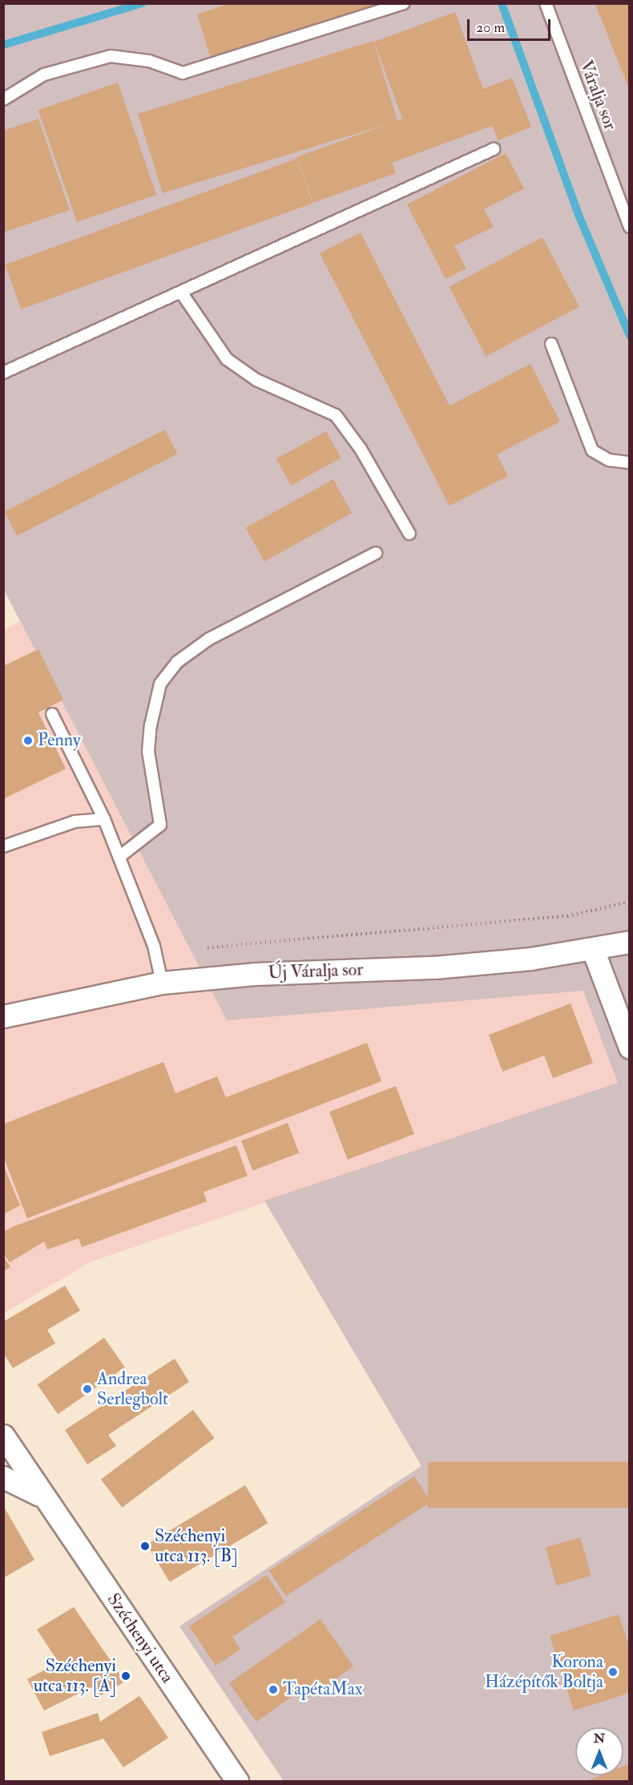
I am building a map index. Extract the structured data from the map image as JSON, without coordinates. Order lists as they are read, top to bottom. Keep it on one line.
{"streets":{"street":["Új Váralja sor","Széchenyi utca"],"lane":["Váralja sor"]},"places":["Penny","Andrea Serlegbolt","Széchenyi utca 113. [B]","Korona Házépítők Boltja","Széchenyi utca 113. [A]","TapétaMax"],"scale_bar":"20 m","north":"top"}
